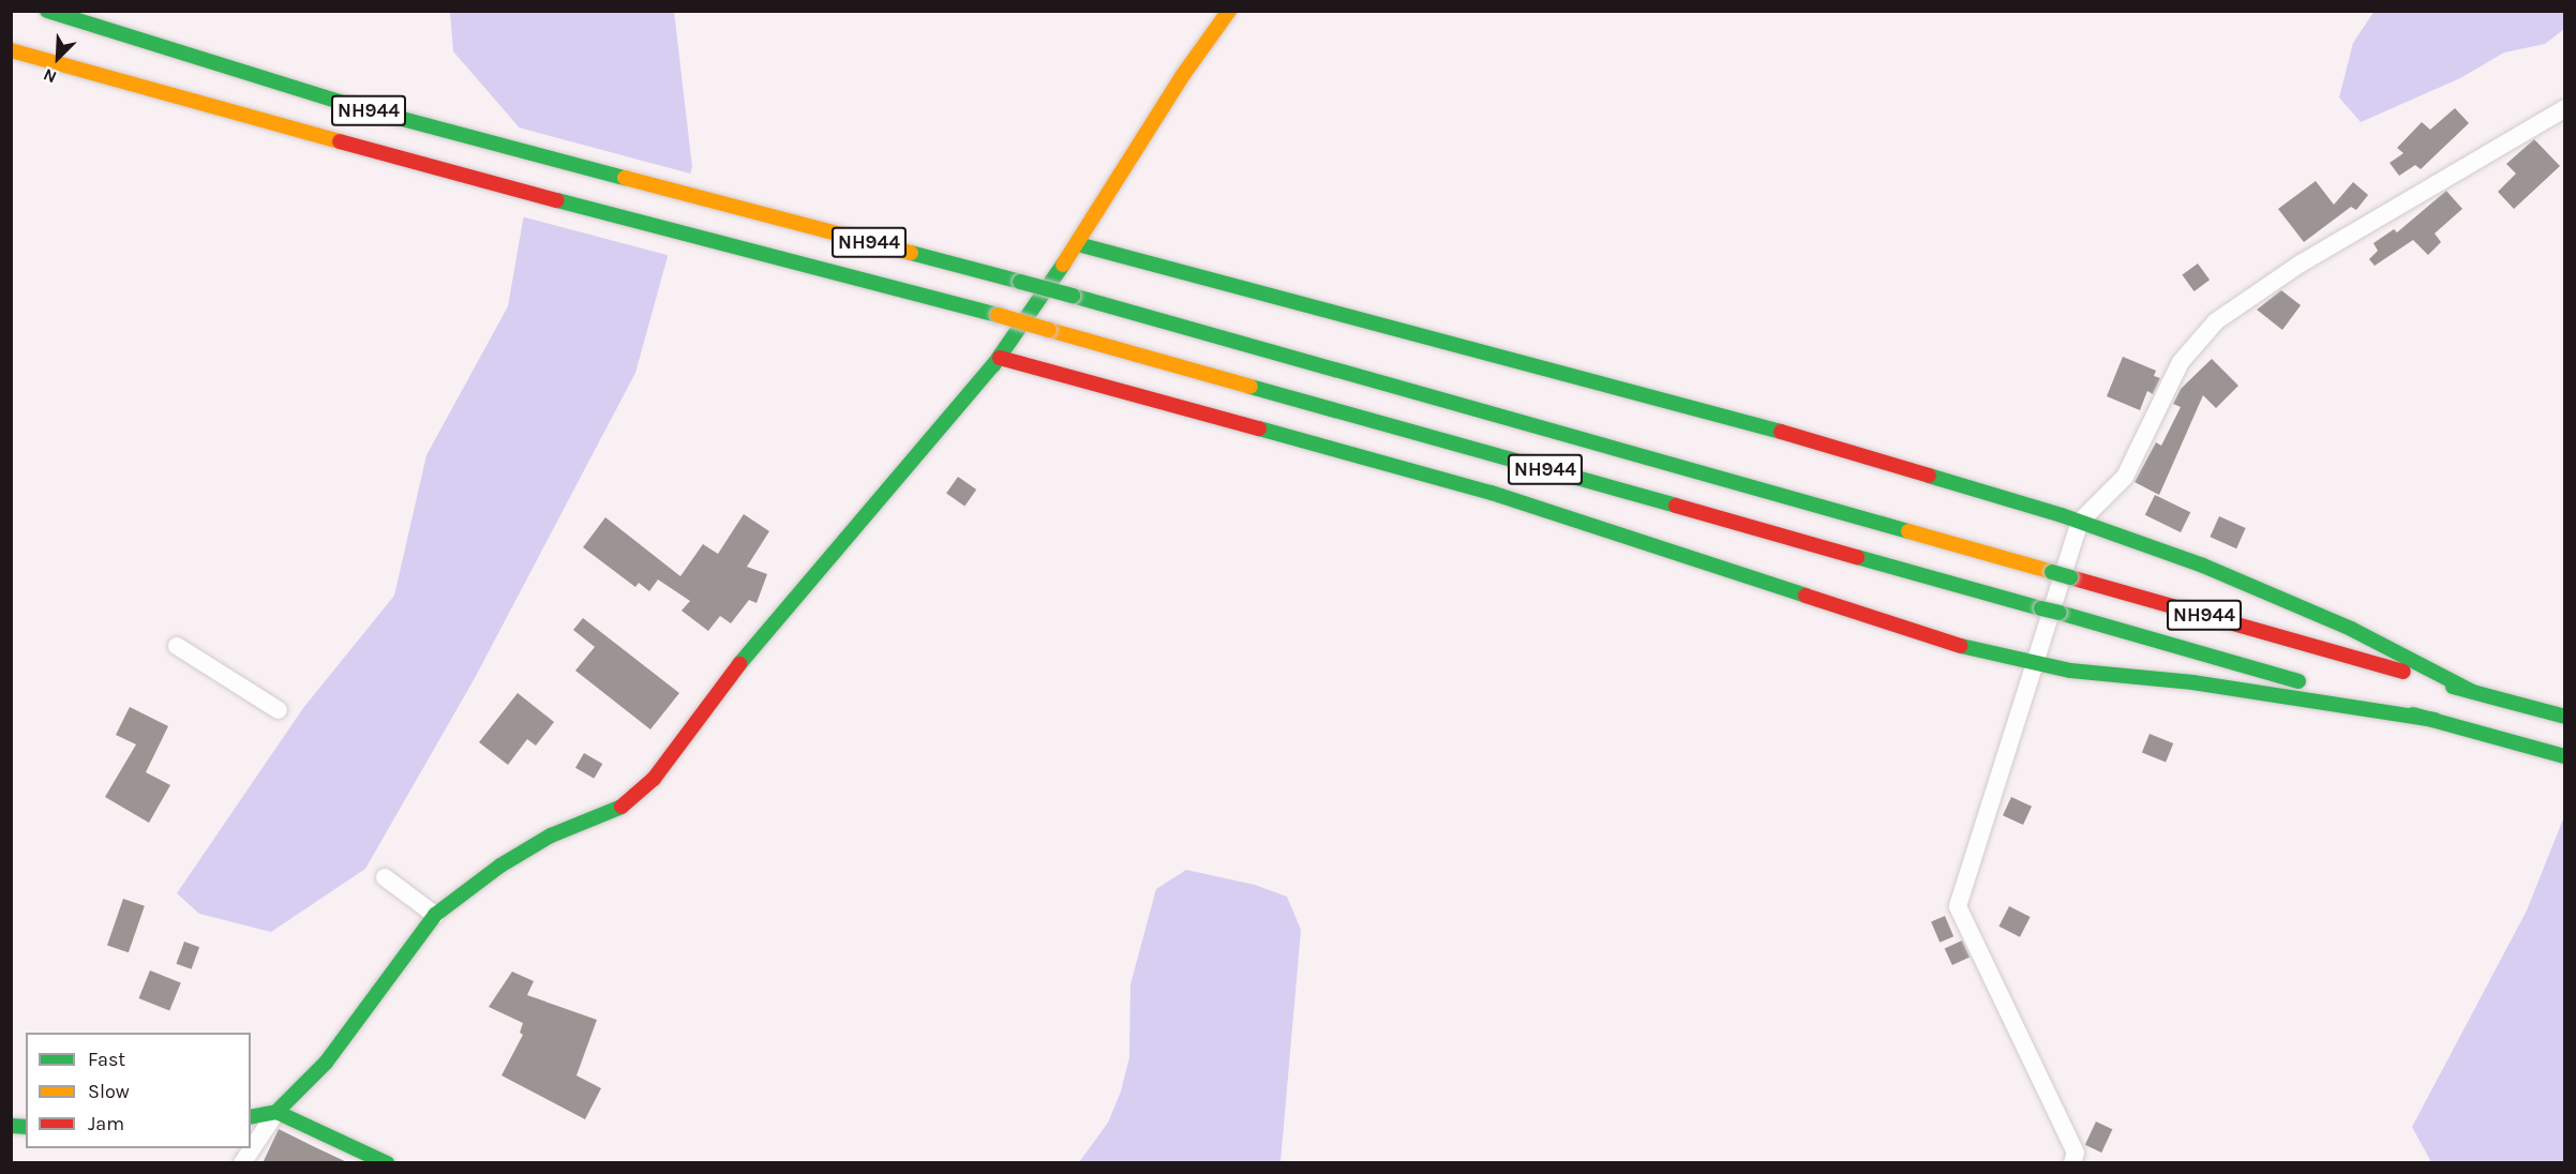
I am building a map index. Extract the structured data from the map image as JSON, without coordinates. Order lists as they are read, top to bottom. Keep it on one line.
{"streets":{"main road":["NH944"]},"legend":["Fast","Slow","Jam"],"north":"bottom left"}
